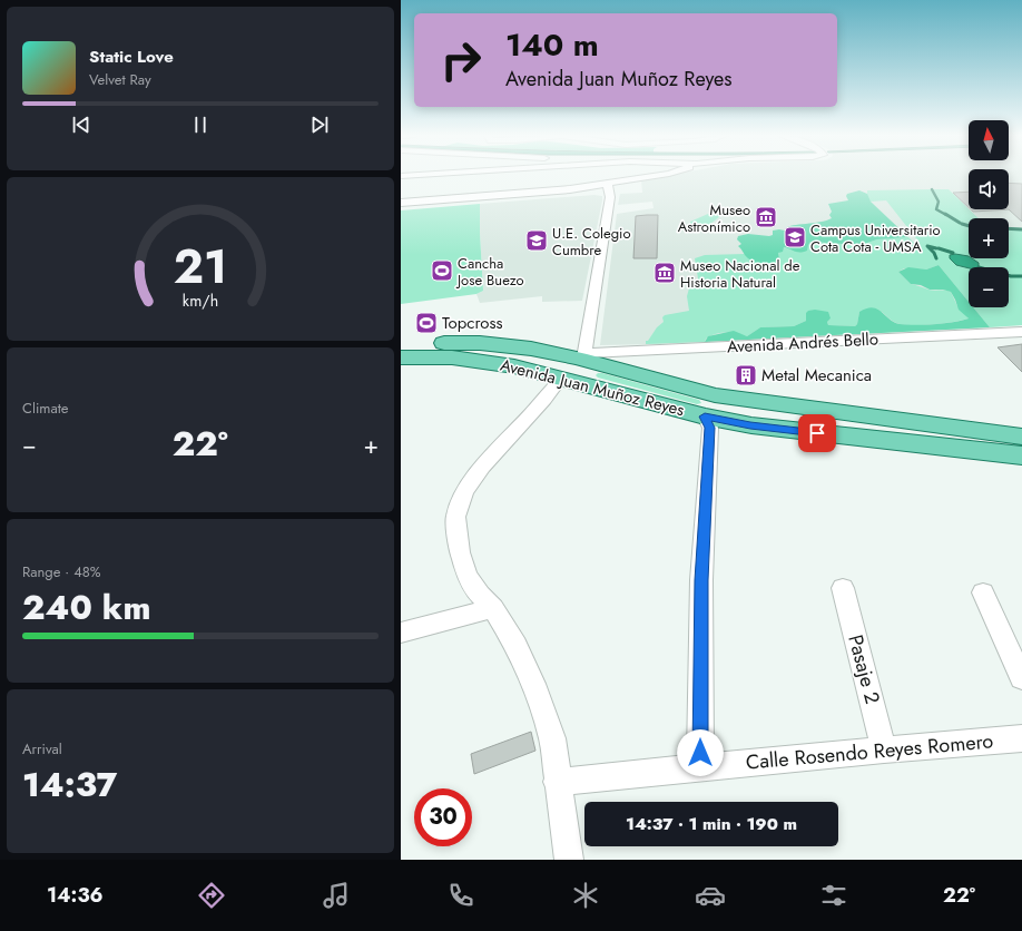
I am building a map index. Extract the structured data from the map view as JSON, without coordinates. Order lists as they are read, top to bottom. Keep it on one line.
{"streets":{"main road":["Avenida Juan Muñoz Reyes"],"street":["Avenida Andrés Bello","Pasaje 2","Calle Rosendo Reyes Romero"]},"crossings":[["Avenida Andrés Bello","Avenida Juan Muñoz Reyes"],["Pasaje 2","Calle Rosendo Reyes Romero"]],"places":{"museum":["Museo Astronímico","Museo Nacional de Historia Natural"],"school or university":["Campus Universitario Cota Cota - UMSA","U.E. Colegio Cumbre"],"sports":["Cancha Jose Buezo","Topcross"],"building":["Metal Mecanica"]},"north":"top","page":{"turn":["140 m","Avenida Juan Muñoz Reyes"],"song":["Static Love","Velvet Ray"],"map_buttons":["+","−"],"tile":["Climate",["Range · 48%","240 km"],["Arrival","14:37"]],"heat":["−","22°","+"],"limit":"30","trip":"14:37 · 1 min · 190 m","tabs":["14:36","22°"],"gauge":["21","km/h"]}}
